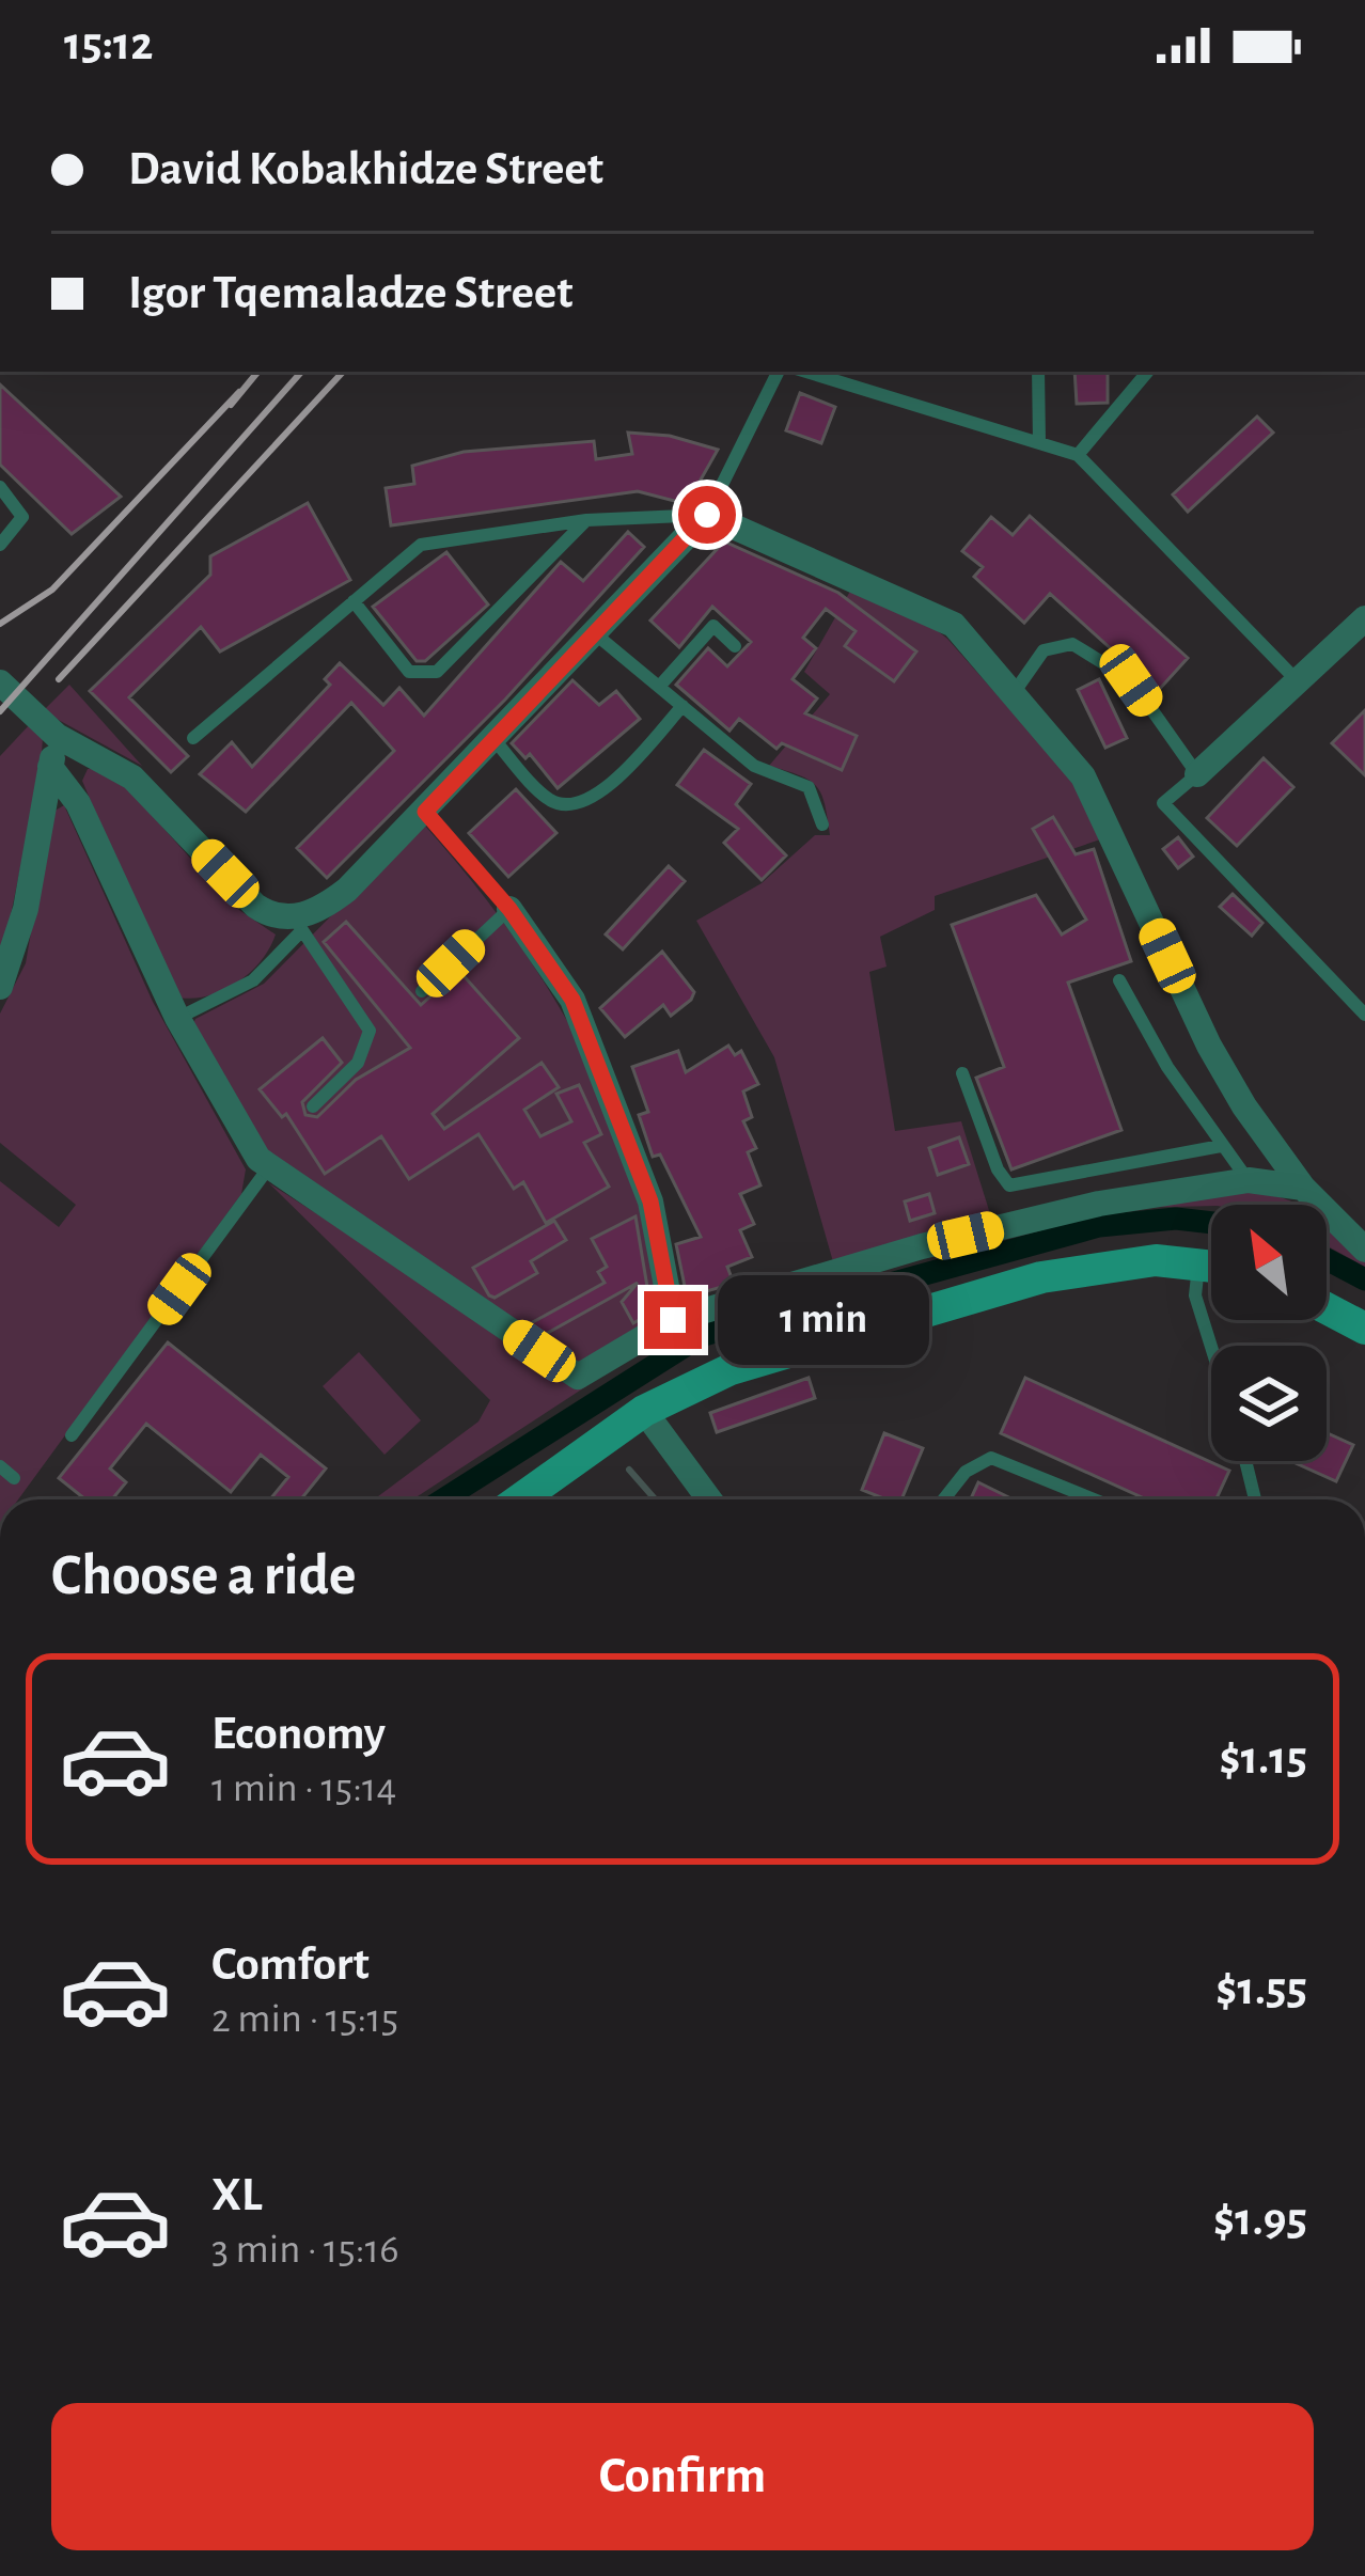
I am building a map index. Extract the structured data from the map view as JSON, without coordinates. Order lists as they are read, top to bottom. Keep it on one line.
{"north":"top left","page":{"status":"15:12","banner":["David Kobakhidze Street","Igor Tqemaladze Street"],"bubble":"1 min","heading":"Choose a ride","list":[{"name":"Economy","note":"1 min · 15:14","value":"$1.15"},{"name":"Comfort","note":"2 min · 15:15","value":"$1.55"},{"name":"XL","note":"3 min · 15:16","value":"$1.95"}],"buttons":"Confirm"}}
